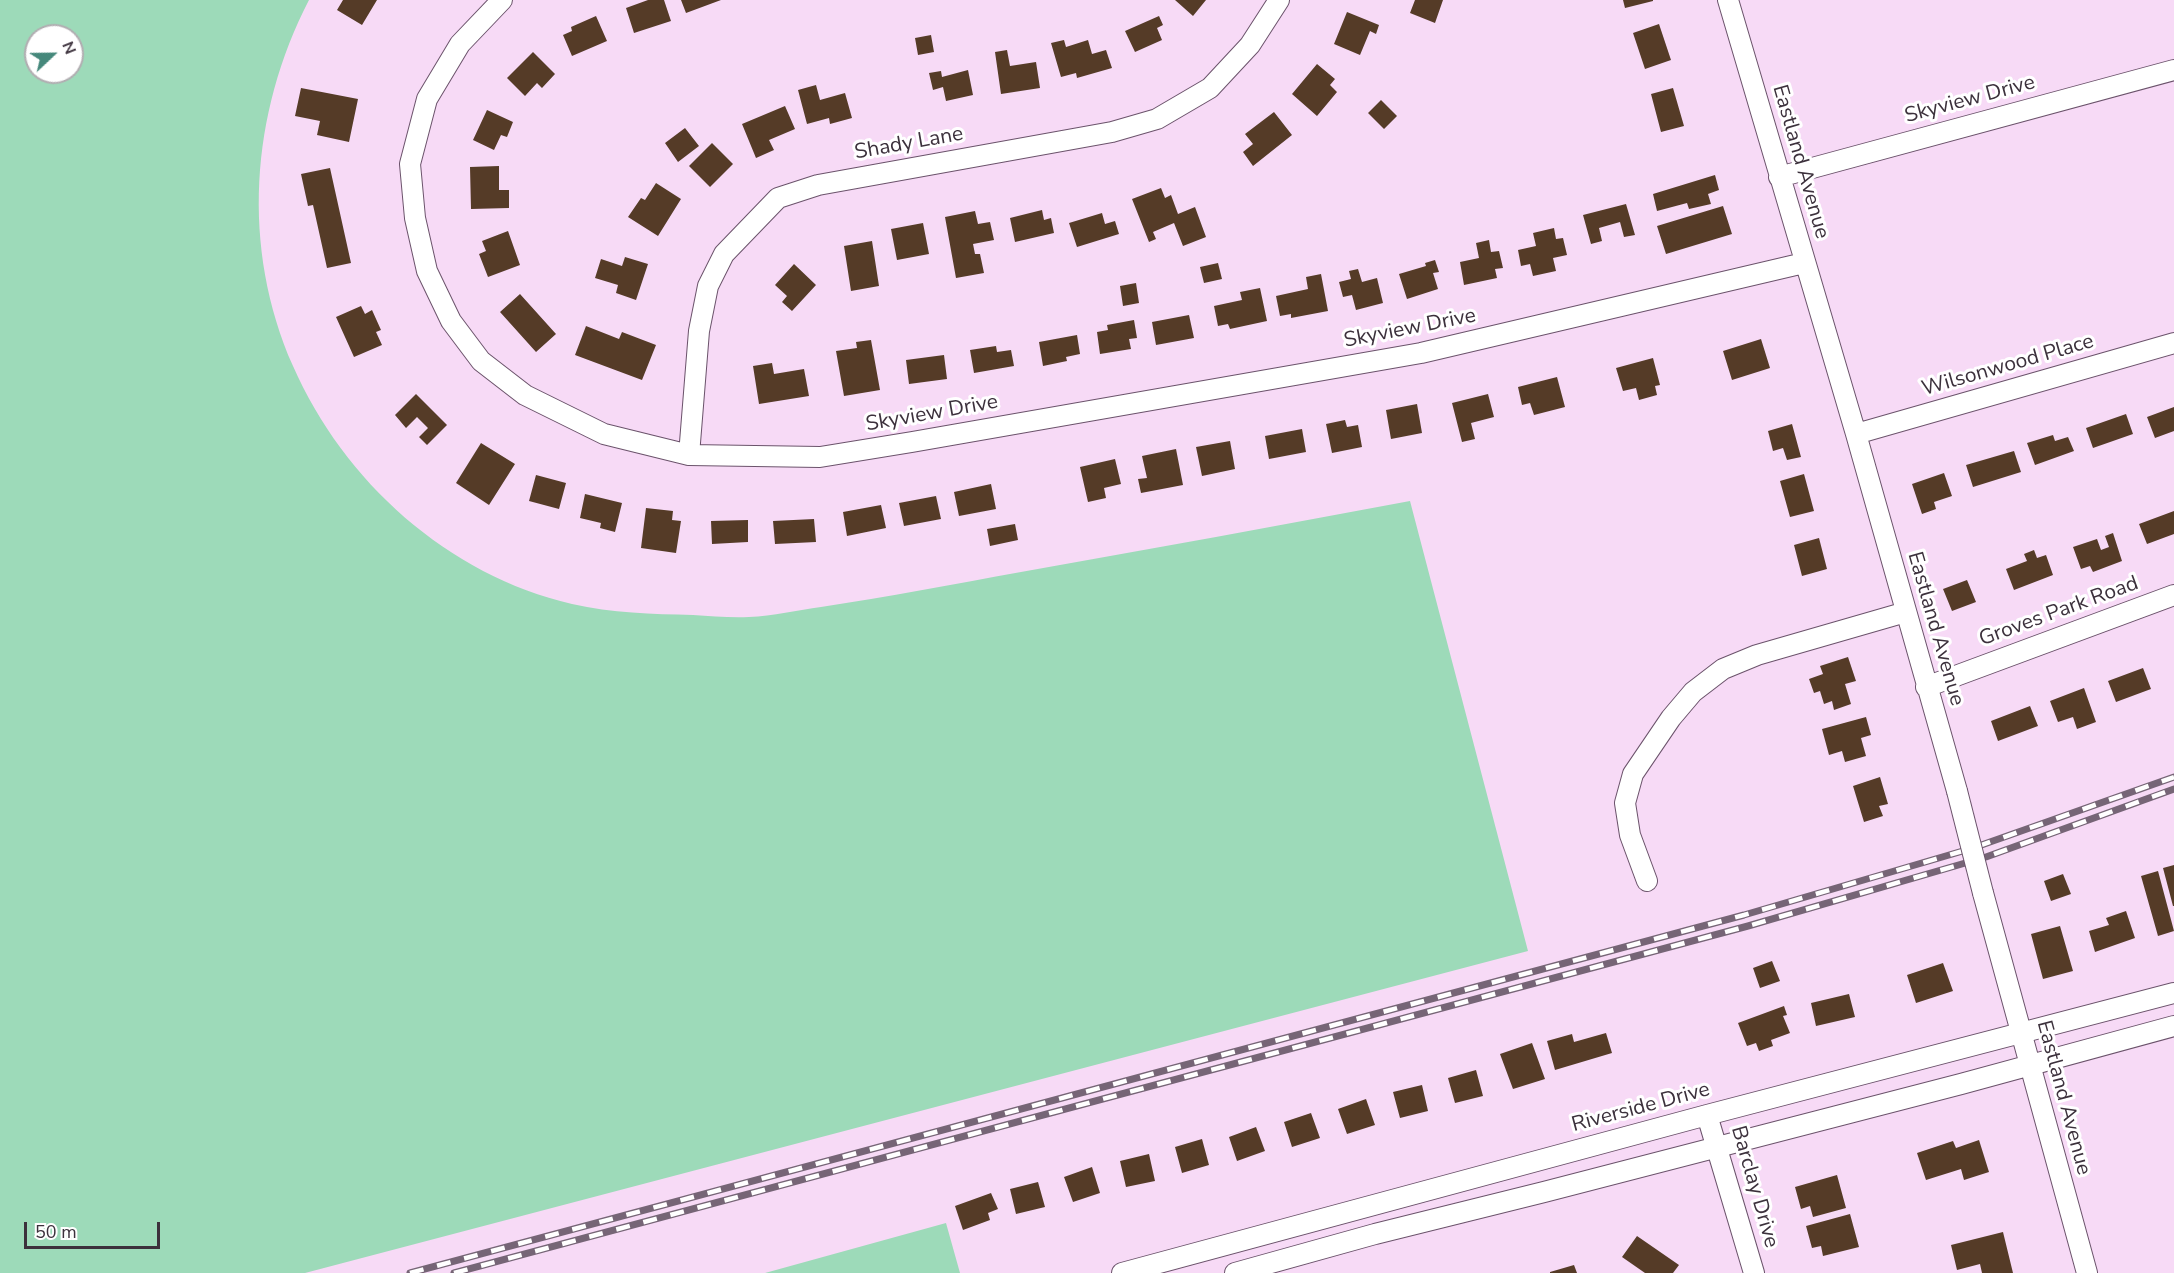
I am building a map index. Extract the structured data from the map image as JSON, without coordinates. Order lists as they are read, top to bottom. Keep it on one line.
{"streets":{"street":["Skyview Drive","Shady Lane","Eastland Avenue","Wilsonwood Place","Groves Park Road","Riverside Drive","Barclay Drive"]},"crossings":[["Skyview Drive","Shady Lane"],["Skyview Drive","Eastland Avenue"],["Eastland Avenue","Wilsonwood Place"],["Eastland Avenue","Groves Park Road"],["Eastland Avenue","Riverside Drive"],["Riverside Drive","Barclay Drive"]],"scale_bar":"50 m","north":"right"}
